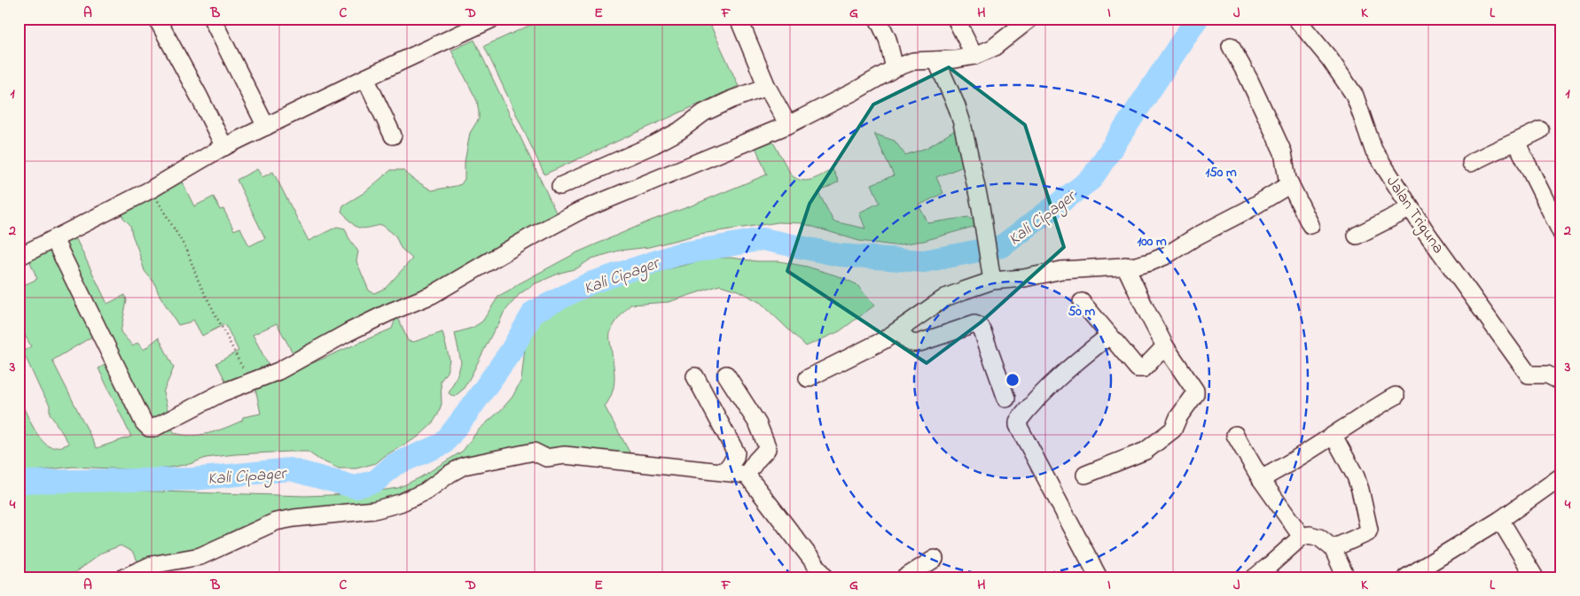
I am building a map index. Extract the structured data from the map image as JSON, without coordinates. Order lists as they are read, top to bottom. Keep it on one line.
{"streets":{"street":["Jalan Triguna"]},"water":["Kali Cipager"],"grid":{"columns":["A","B","C","D","E","F","G","H","I","J","K","L"],"rows":["1","2","3","4"]},"rings":["150 m","100 m","50 m"]}
